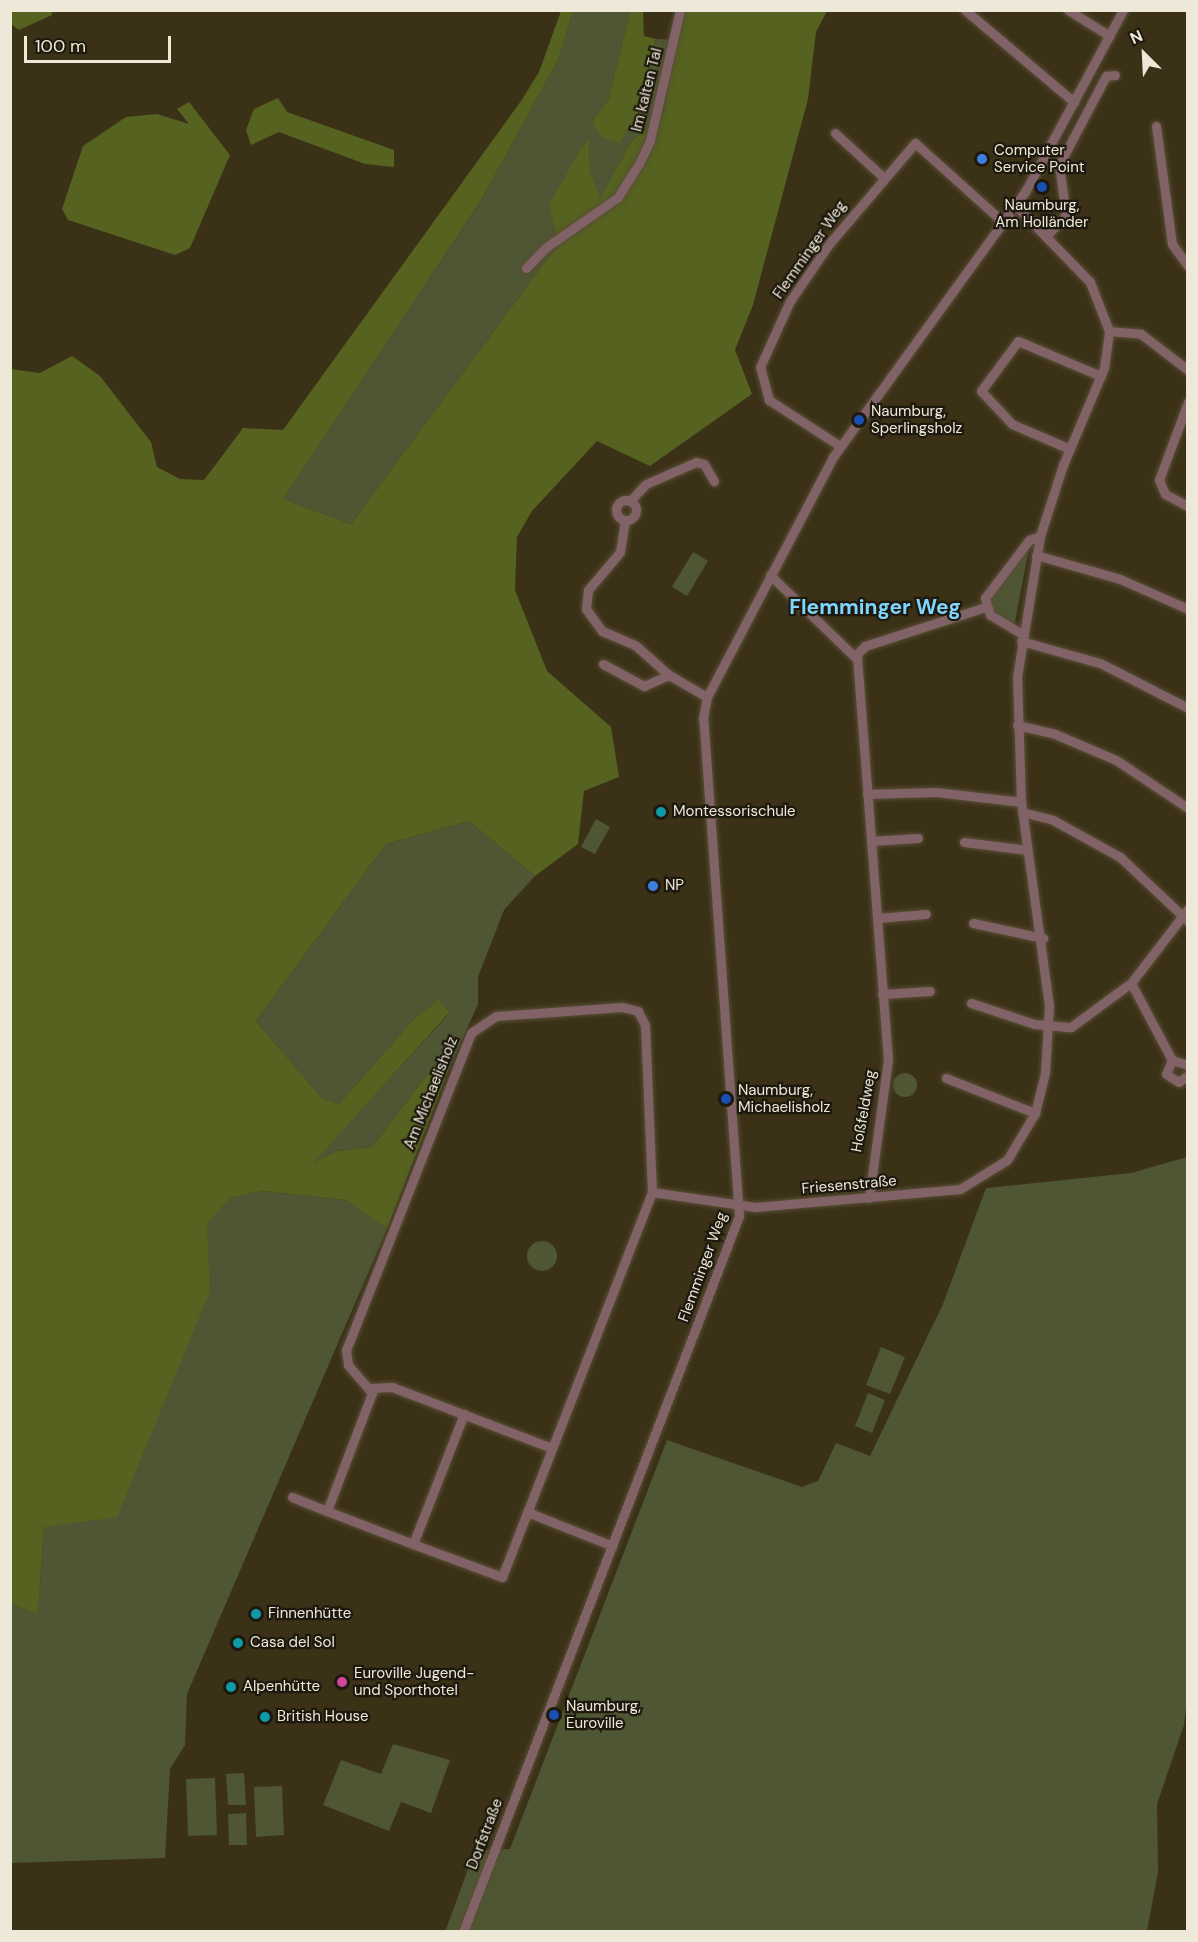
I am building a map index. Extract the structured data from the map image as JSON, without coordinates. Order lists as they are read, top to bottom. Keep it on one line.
{"streets":{"street":["Im kalten Tal","Flemminger Weg","Am Michaelisholz","Hoßfeldweg","Friesenstraße","Dorfstraße"]},"crossings":[["Flemminger Weg","Friesenstraße"],["Flemminger Weg","Dorfstraße"],["Hoßfeldweg","Friesenstraße"]],"districts":["Flemminger Weg"],"places":["Computer Service Point","Naumburg, Am Holländer","Naumburg, Sperlingsholz","Montessorischule","NP","Naumburg, Michaelisholz","Finnenhütte","Casa del Sol","Euroville Jugend- und Sporthotel","Alpenhütte","Naumburg, Euroville","British House"],"scale_bar":"100 m","north":"top left"}
